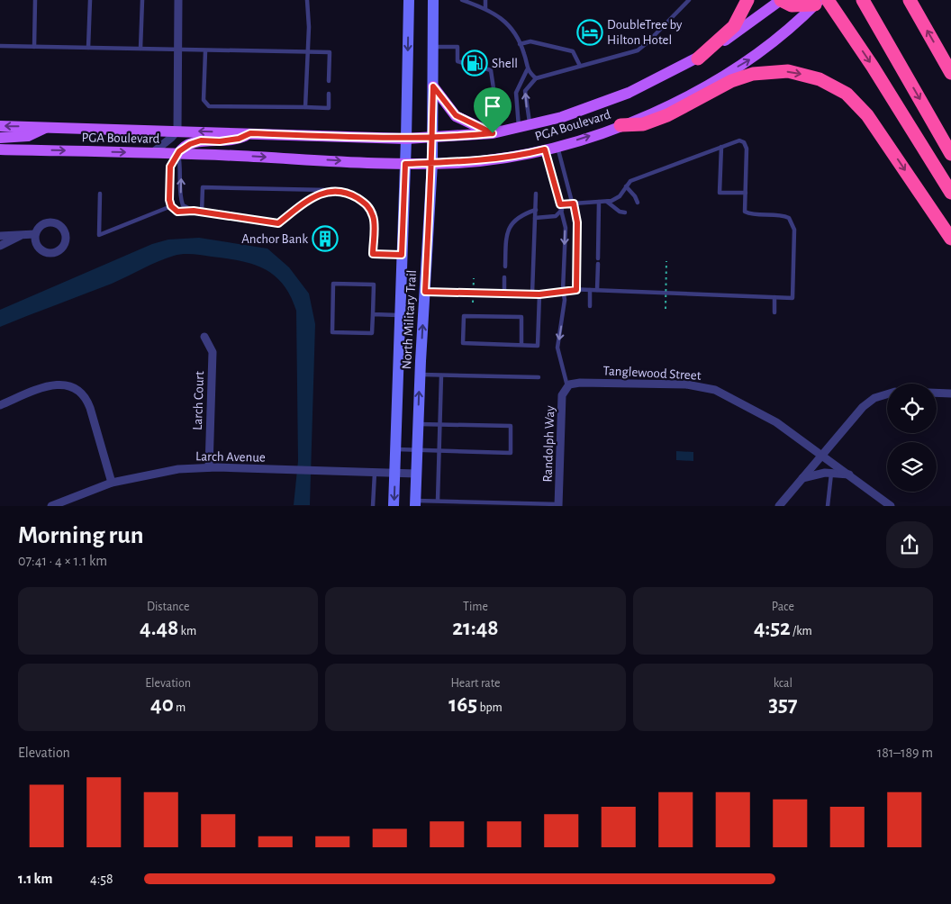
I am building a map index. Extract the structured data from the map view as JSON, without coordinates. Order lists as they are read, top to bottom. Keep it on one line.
{"streets":{"main road":["PGA Boulevard","North Military Trail"],"street":["Tanglewood Street","Larch Court","Randolph Way","Larch Avenue"]},"crossings":[["PGA Boulevard","North Military Trail"],["North Military Trail","Larch Avenue"],["Tanglewood Street","Randolph Way"],["Larch Court","Larch Avenue"]],"places":{"hotel":["DoubleTree by Hilton Hotel"],"fuel station":["Shell"],"building":["Anchor Bank"]},"page":{"heading":["Morning run","07:41 · 4 × 1.1 km"],"stats":[["Distance","4.48 km"],["Time","21:48"],["Pace","4:52 /km"],["Elevation","40 m"],["Heart rate","165 bpm"],["kcal","357"]],"chart":["Elevation","181–189 m"],"list":[{"name":"1.1 km","note":"4:58"}]}}
